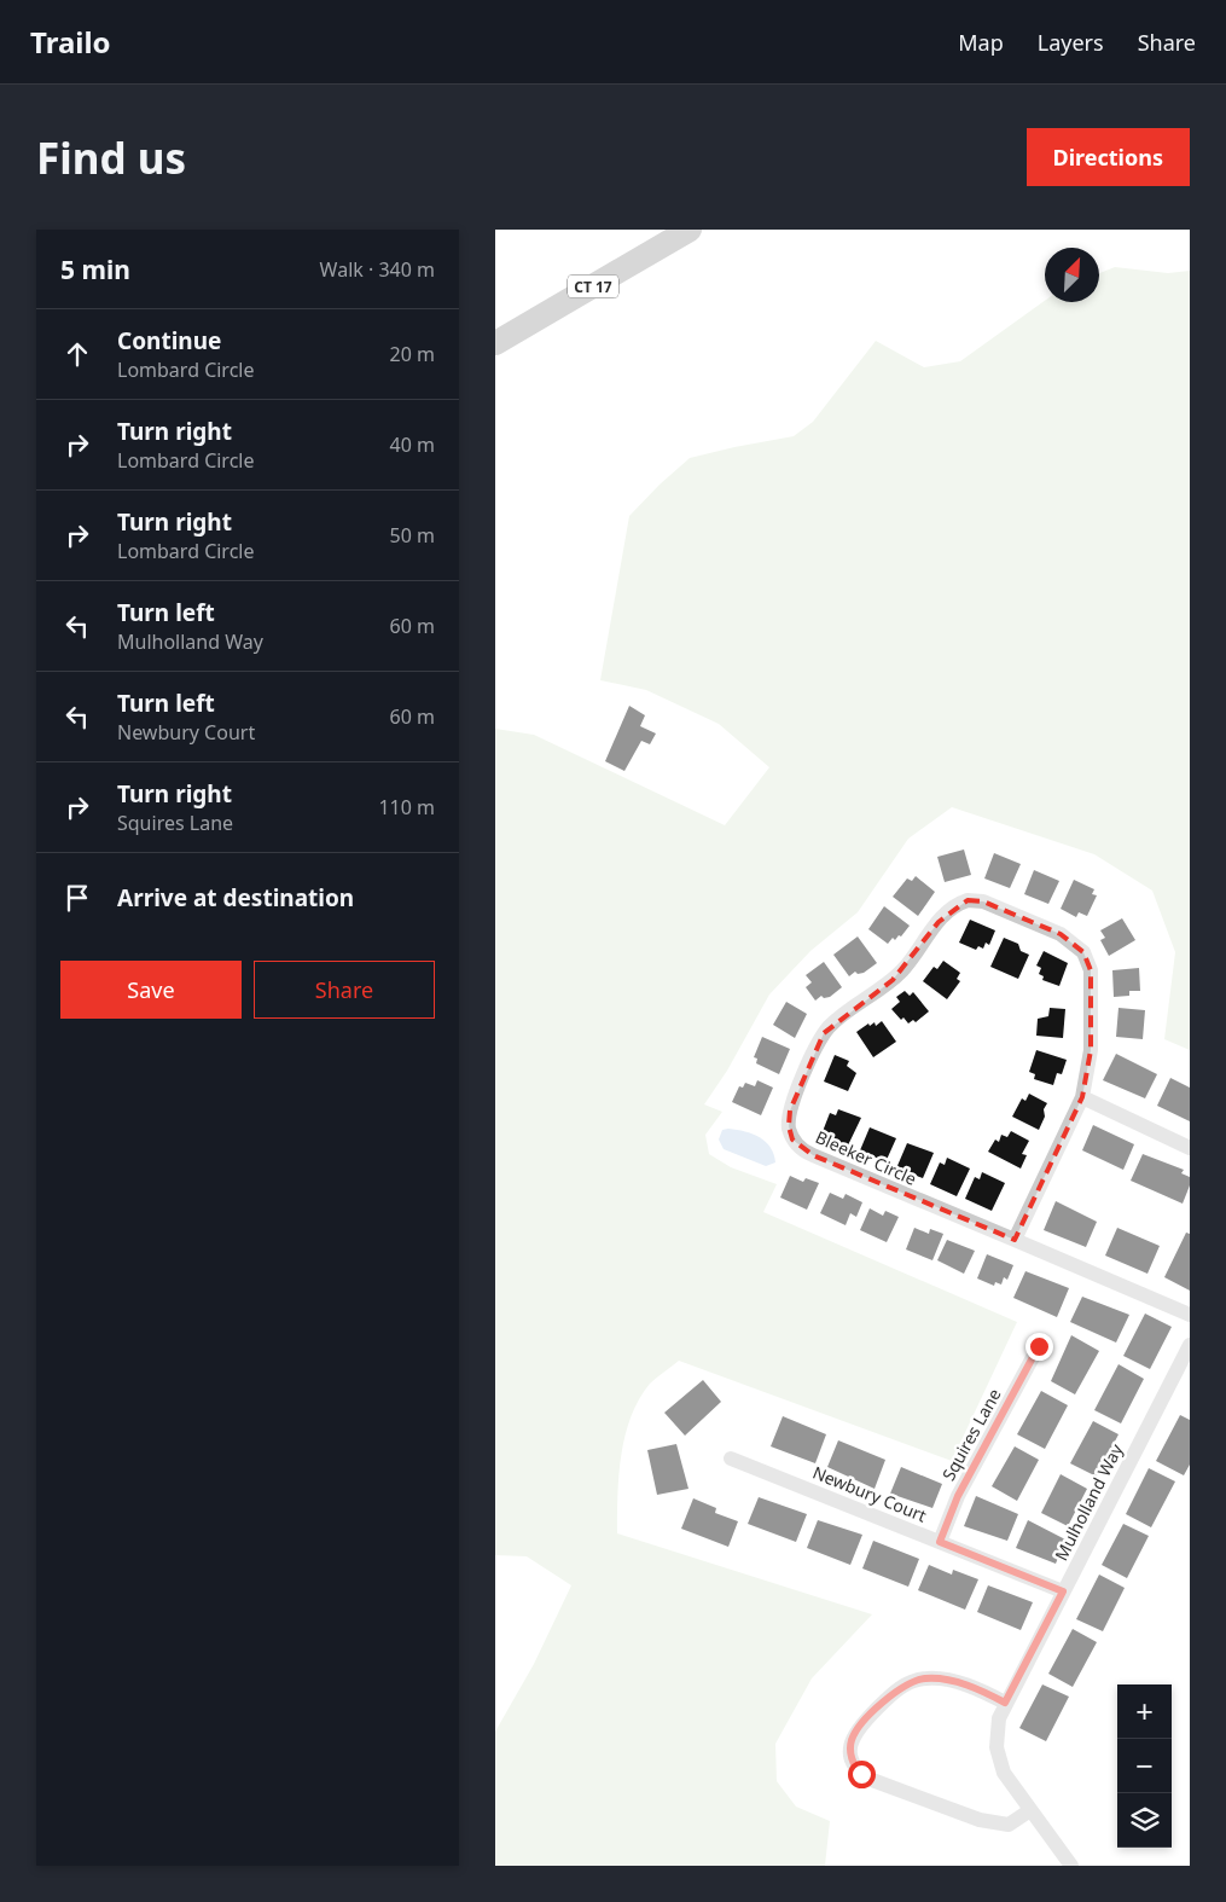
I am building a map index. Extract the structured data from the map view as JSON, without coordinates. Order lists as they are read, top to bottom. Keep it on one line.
{"streets":{"main road":["CT 17"],"street":["Bleeker Circle","Squires Lane","Newbury Court","Mulholland Way"]},"crossings":[["Squires Lane","Newbury Court"],["Newbury Court","Mulholland Way"]],"north":"top right","page":{"header":"Trailo","nav":["Map","Layers","Share"],"buttons":["Directions",["Save","Share"]],"title":"Find us","heading":["5 min","Walk · 340 m"],"list":[["Continue","Lombard Circle","20 m"],["Turn right","Lombard Circle","40 m"],["Turn right","Lombard Circle","50 m"],["Turn left","Mulholland Way","60 m"],["Turn left","Newbury Court","60 m"],["Turn right","Squires Lane","110 m"],"Arrive at destination"],"map_buttons":["+","−"]}}
